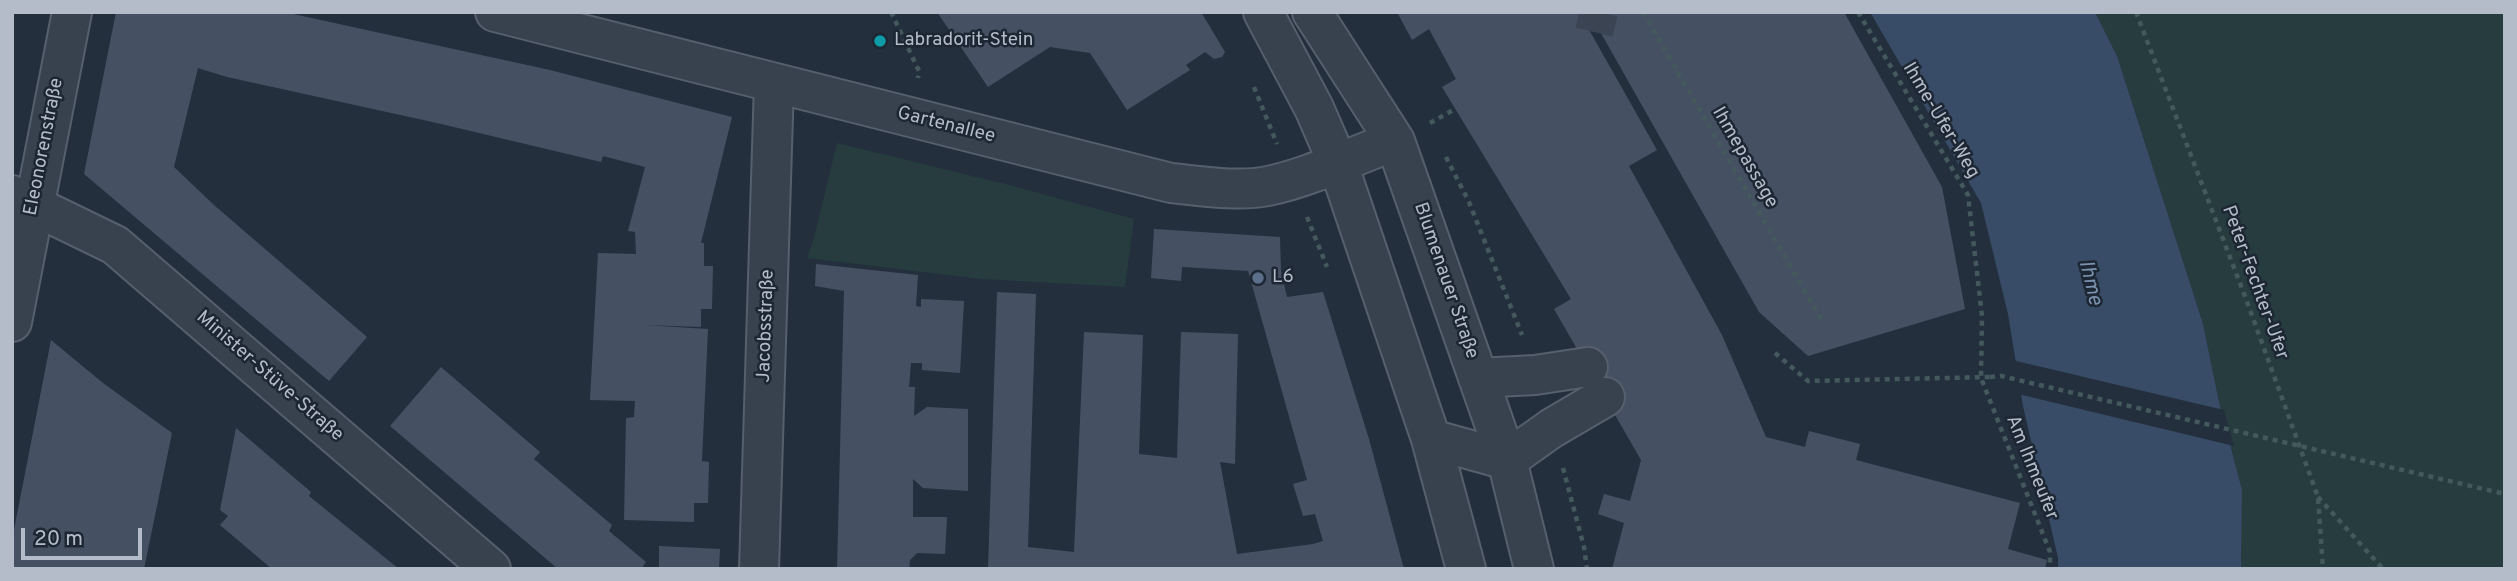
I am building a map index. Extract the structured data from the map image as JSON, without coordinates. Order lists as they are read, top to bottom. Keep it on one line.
{"streets":{"street":["Gartenallee","Eleonorenstraße","Blumenauer Straße","Jacobsstraße","Minister-Stüve-Straße"],"path":["Ihme-Ufer-Weg","Ihmepassage","Peter-Fechter-Ufer","Am Ihmeufer"]},"crossings":[["Ihme-Ufer-Weg","Am Ihmeufer"],["Gartenallee","Blumenauer Straße"],["Gartenallee","Jacobsstraße"],["Eleonorenstraße","Minister-Stüve-Straße"]],"water":["Ihme"],"places":["Labradorit-Stein","L6"],"scale_bar":"20 m"}
